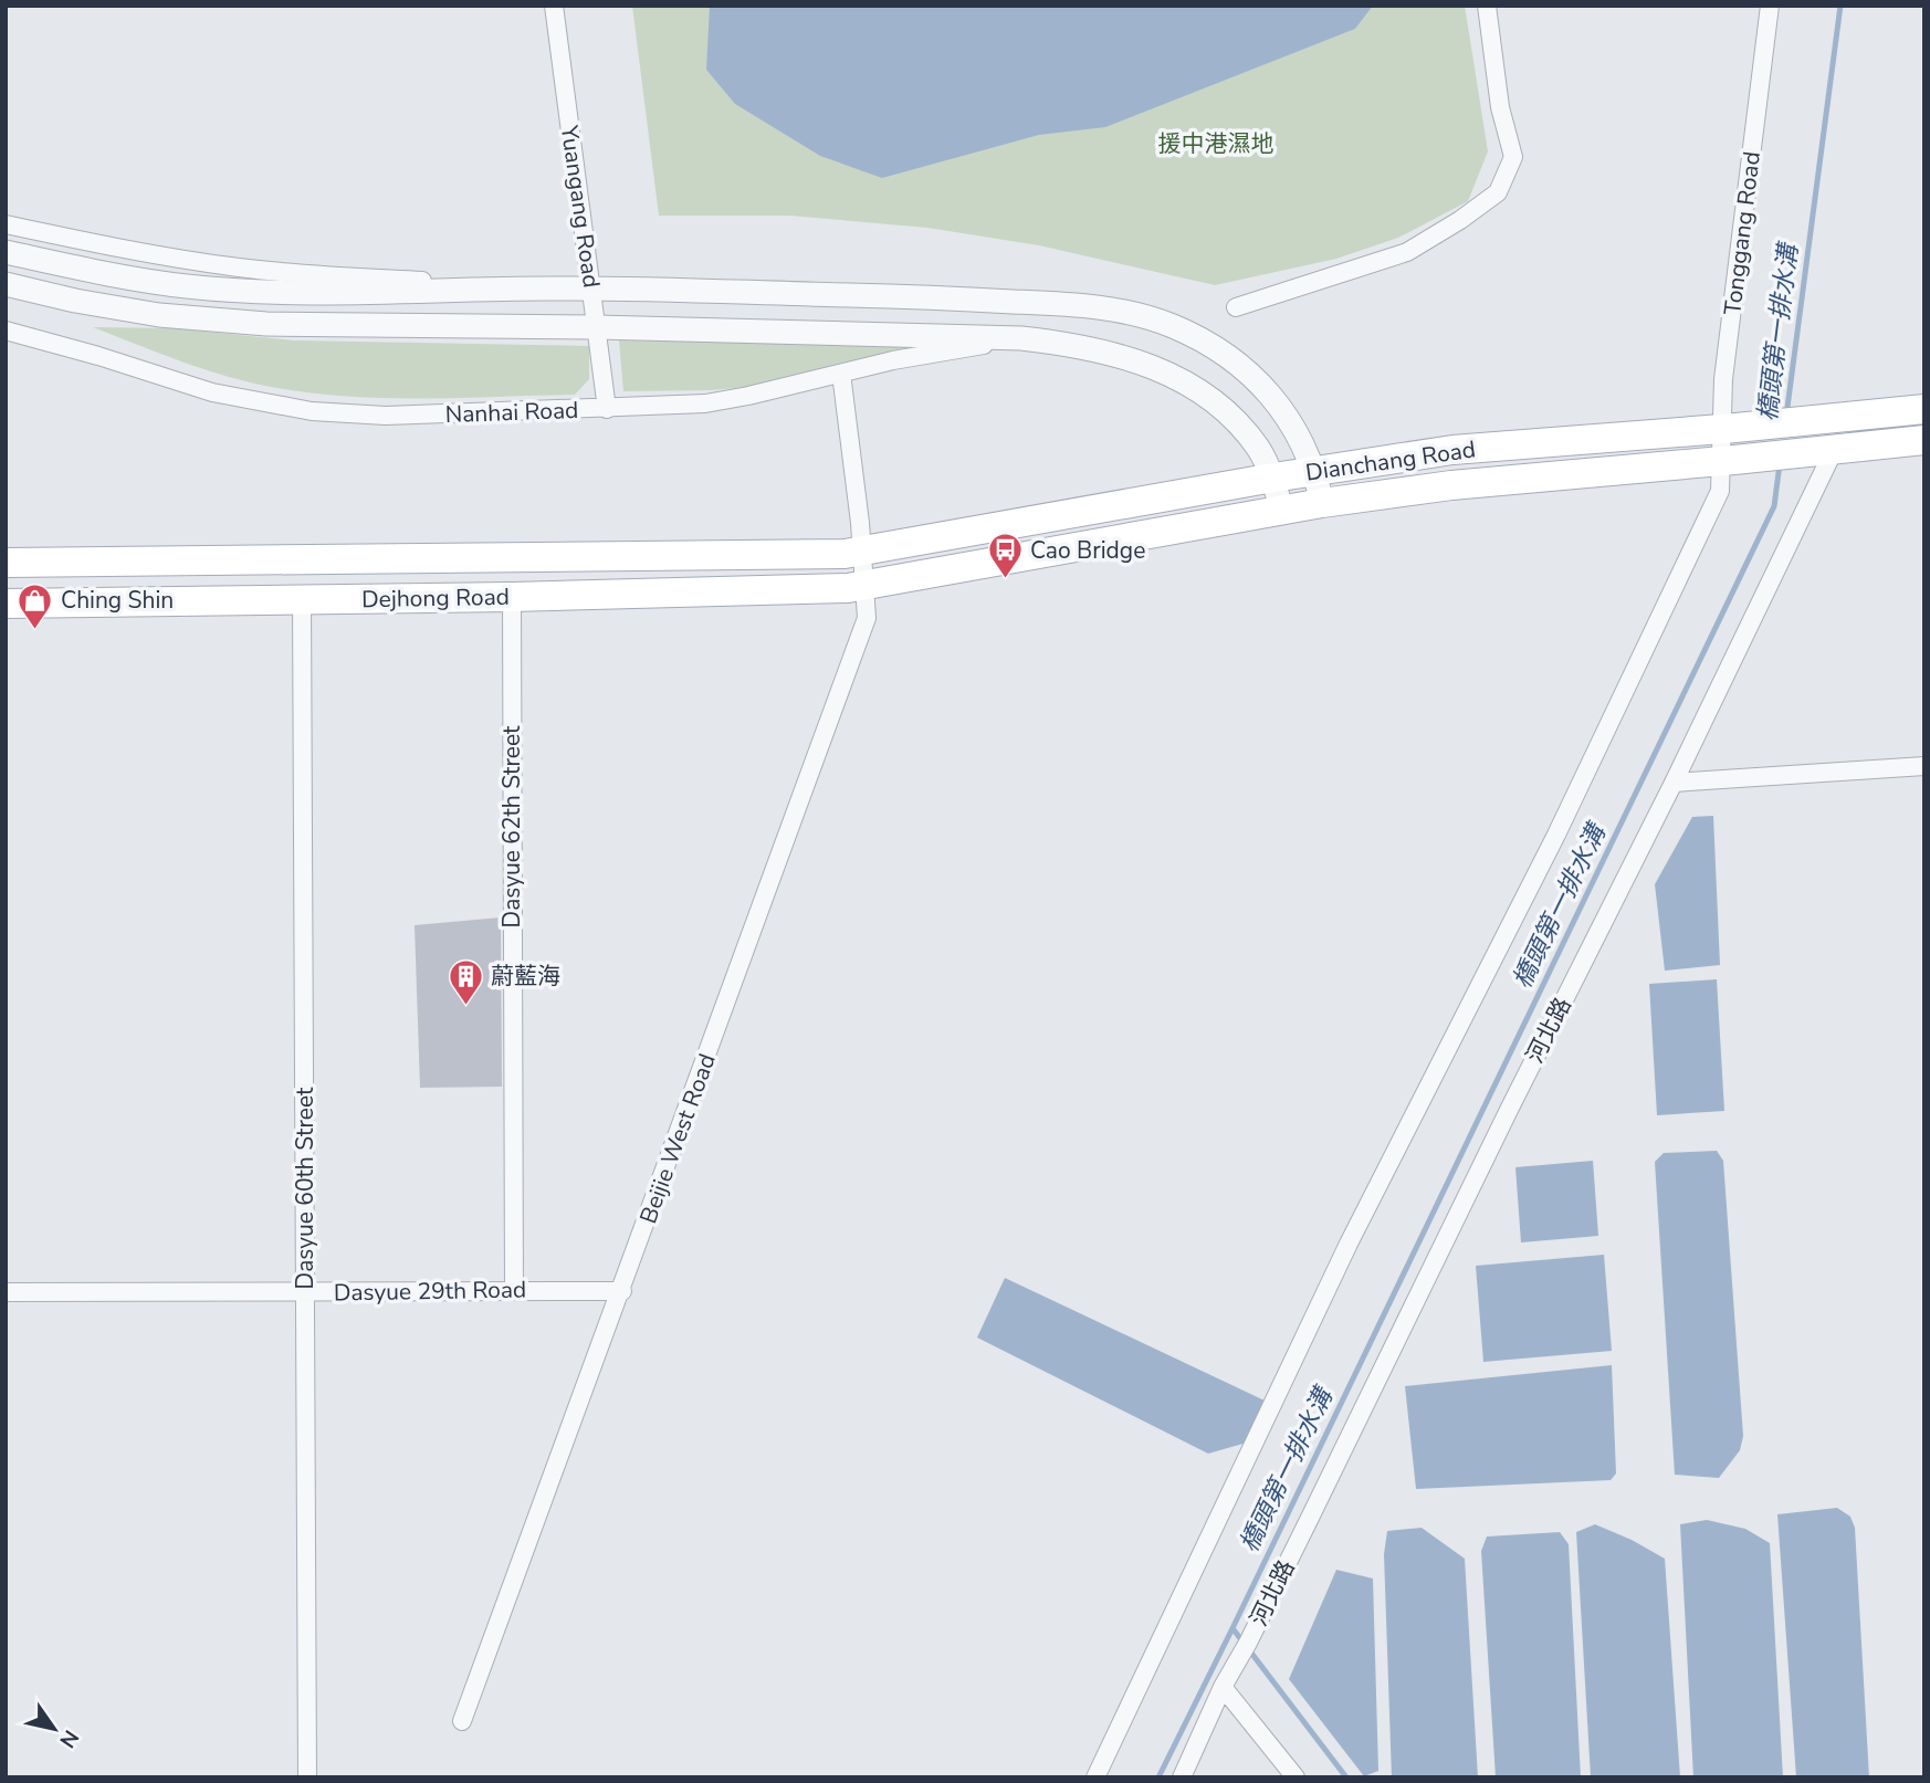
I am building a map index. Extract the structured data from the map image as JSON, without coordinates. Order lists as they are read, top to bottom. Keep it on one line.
{"streets":{"main road":["Dianchang Road","Dejhong Road"],"street":["Yuangang Road","Tonggang Road","Nanhai Road","Dasyue 62th Street","河北路","Beijie West Road","Dasyue 60th Street","Dasyue 29th Road"]},"crossings":[["Yuangang Road","Nanhai Road"],["Tonggang Road","Dianchang Road"],["Nanhai Road","Dianchang Road"],["Nanhai Road","Beijie West Road"],["Dianchang Road","Dejhong Road"],["Dianchang Road","河北路"],["Dianchang Road","Beijie West Road"],["Dejhong Road","Dasyue 62th Street"],["Dejhong Road","Beijie West Road"],["Dejhong Road","Dasyue 60th Street"],["Dasyue 62th Street","Dasyue 29th Road"],["Beijie West Road","Dasyue 29th Road"],["Dasyue 60th Street","Dasyue 29th Road"]],"water":["橋頭第一排水溝"],"parks":["援中港濕地"],"places":{"bus stop":["Cao Bridge"],"shop":["Ching Shin"],"building":["蔚藍海"]},"north":"bottom right"}
